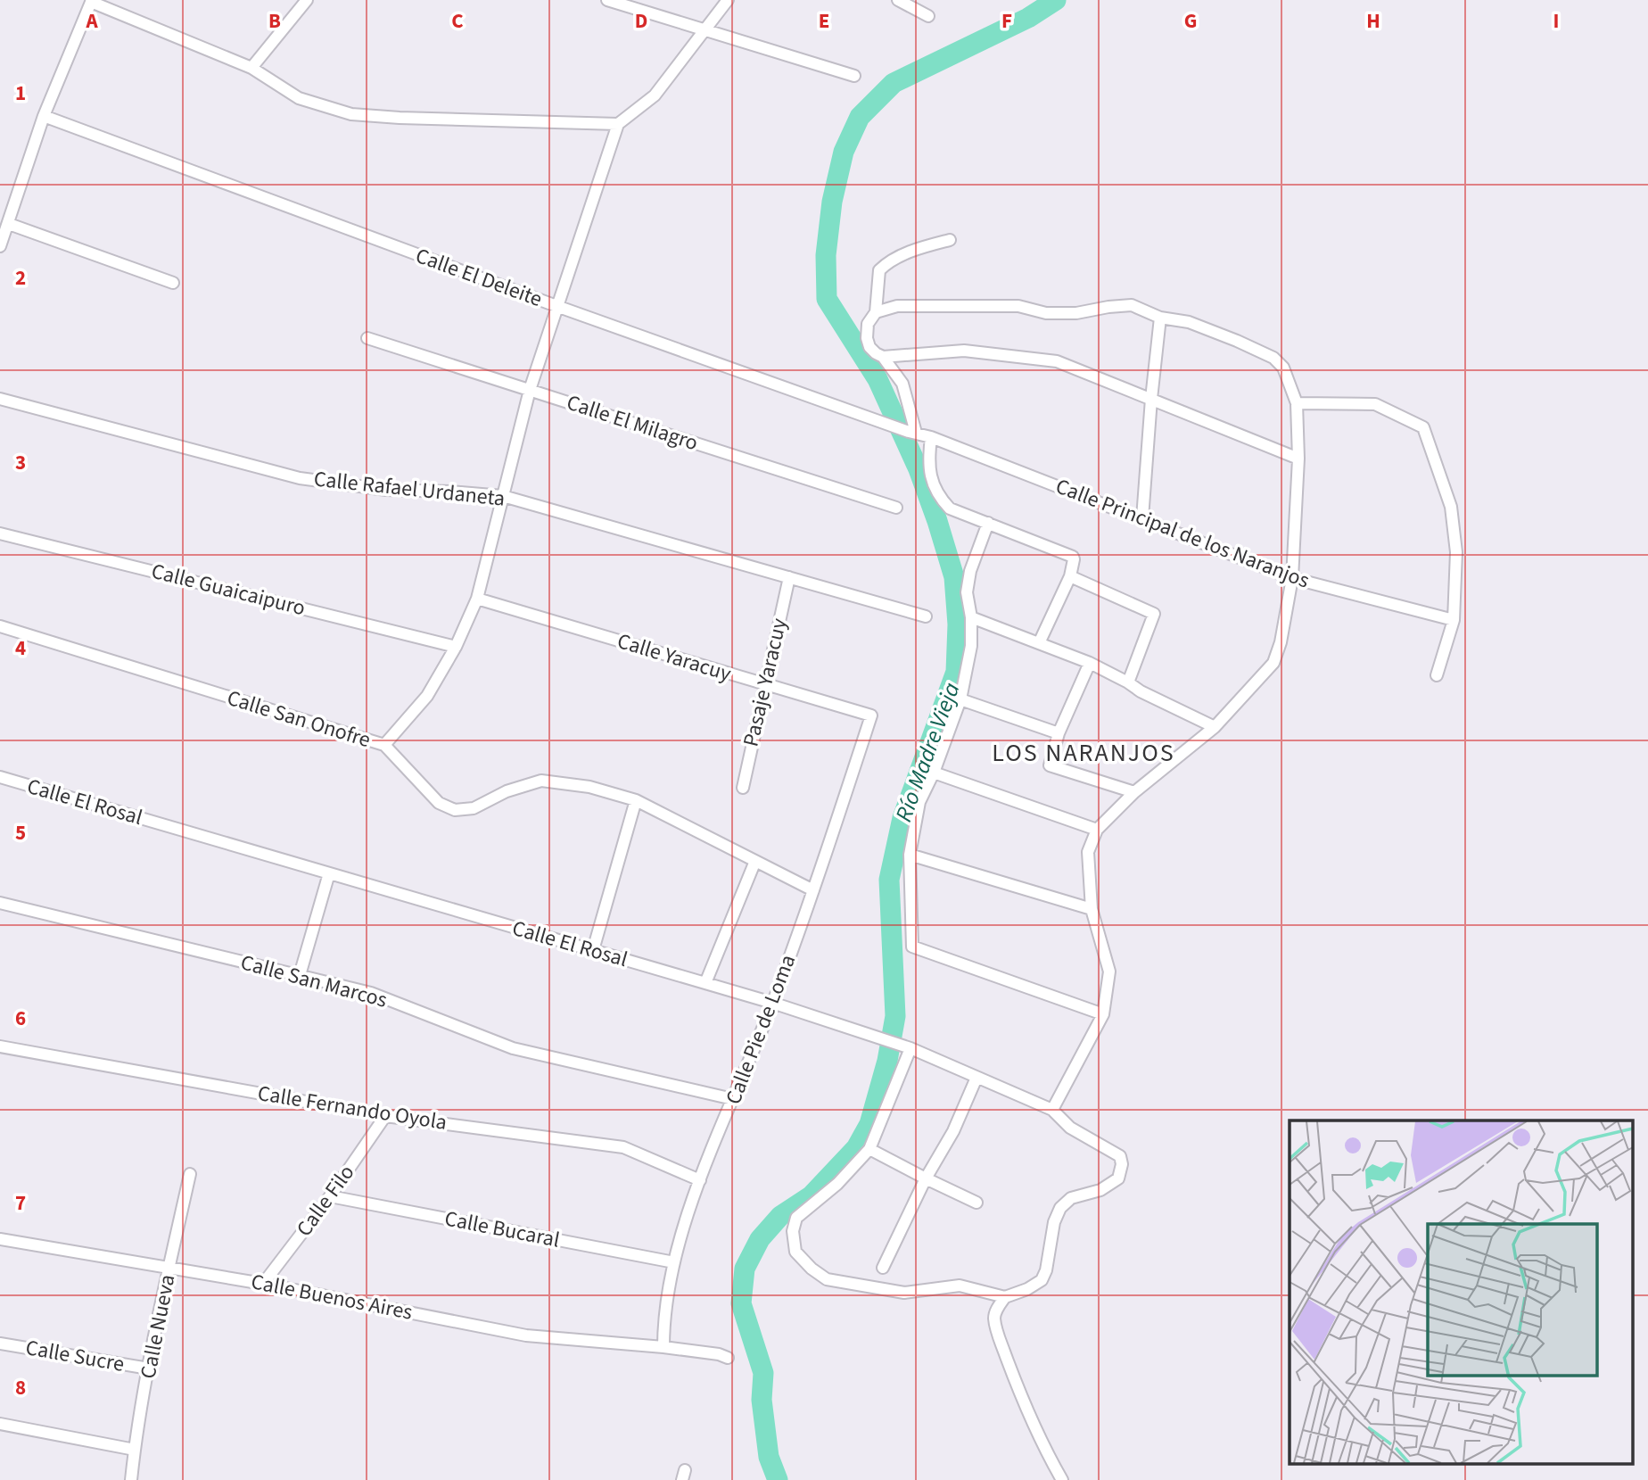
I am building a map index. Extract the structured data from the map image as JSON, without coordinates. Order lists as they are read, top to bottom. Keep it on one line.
{"streets":{"street":["Calle El Deleite","Calle El Milagro","Calle Rafael Urdaneta","Calle Principal de los Naranjos","Calle Guaicaipuro","Calle Yaracuy","Pasaje Yaracuy","Calle San Onofre","Calle El Rosal","Calle San Marcos","Calle Pie de Loma","Calle Fernando Oyola","Calle Filo","Calle Bucaral","Calle Buenos Aires","Calle Nueva","Calle Sucre"]},"crossings":[["Calle El Deleite","Calle Principal de los Naranjos"],["Calle Rafael Urdaneta","Pasaje Yaracuy"],["Calle Yaracuy","Pasaje Yaracuy"],["Calle Yaracuy","Calle Pie de Loma"],["Calle San Onofre","Calle Pie de Loma"],["Calle El Rosal","Calle Pie de Loma"],["Calle San Marcos","Calle Pie de Loma"],["Calle Pie de Loma","Calle Fernando Oyola"],["Calle Pie de Loma","Calle Bucaral"],["Calle Pie de Loma","Calle Buenos Aires"],["Calle Fernando Oyola","Calle Filo"],["Calle Filo","Calle Bucaral"],["Calle Filo","Calle Buenos Aires"],["Calle Buenos Aires","Calle Nueva"],["Calle Nueva","Calle Sucre"]],"districts":["LOS NARANJOS"],"water":["Río Madre Vieja"],"grid":{"columns":["A","B","C","D","E","F","G","H","I"],"rows":["1","2","3","4","5","6","7","8"]}}
